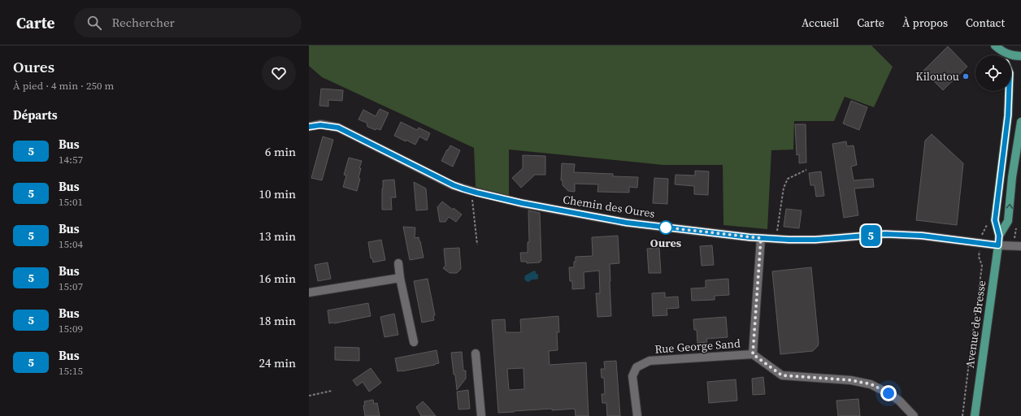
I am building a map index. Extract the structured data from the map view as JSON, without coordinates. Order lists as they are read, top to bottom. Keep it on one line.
{"streets":{"main road":["Avenue de Bresse"],"street":["Chemin des Oures","Rue George Sand"]},"crossings":[["Chemin des Oures","Avenue de Bresse"],["Chemin des Oures","Rue George Sand"]],"places":["Kiloutou","Oures"],"lines":["bus line 5"],"page":{"header":"Carte","search":"Rechercher","nav":["Accueil","Carte","À propos","Contact"],"heading":[["Oures","À pied · 4 min · 250 m"],"Départs"],"on_map":"5","list":[{"mark":"5","name":"Bus","note":"14:57","value":"6 min"},{"mark":"5","name":"Bus","note":"15:01","value":"10 min"},{"mark":"5","name":"Bus","note":"15:04","value":"13 min"},{"mark":"5","name":"Bus","note":"15:07","value":"16 min"},{"mark":"5","name":"Bus","note":"15:09","value":"18 min"},{"mark":"5","name":"Bus","note":"15:15","value":"24 min"}]}}
